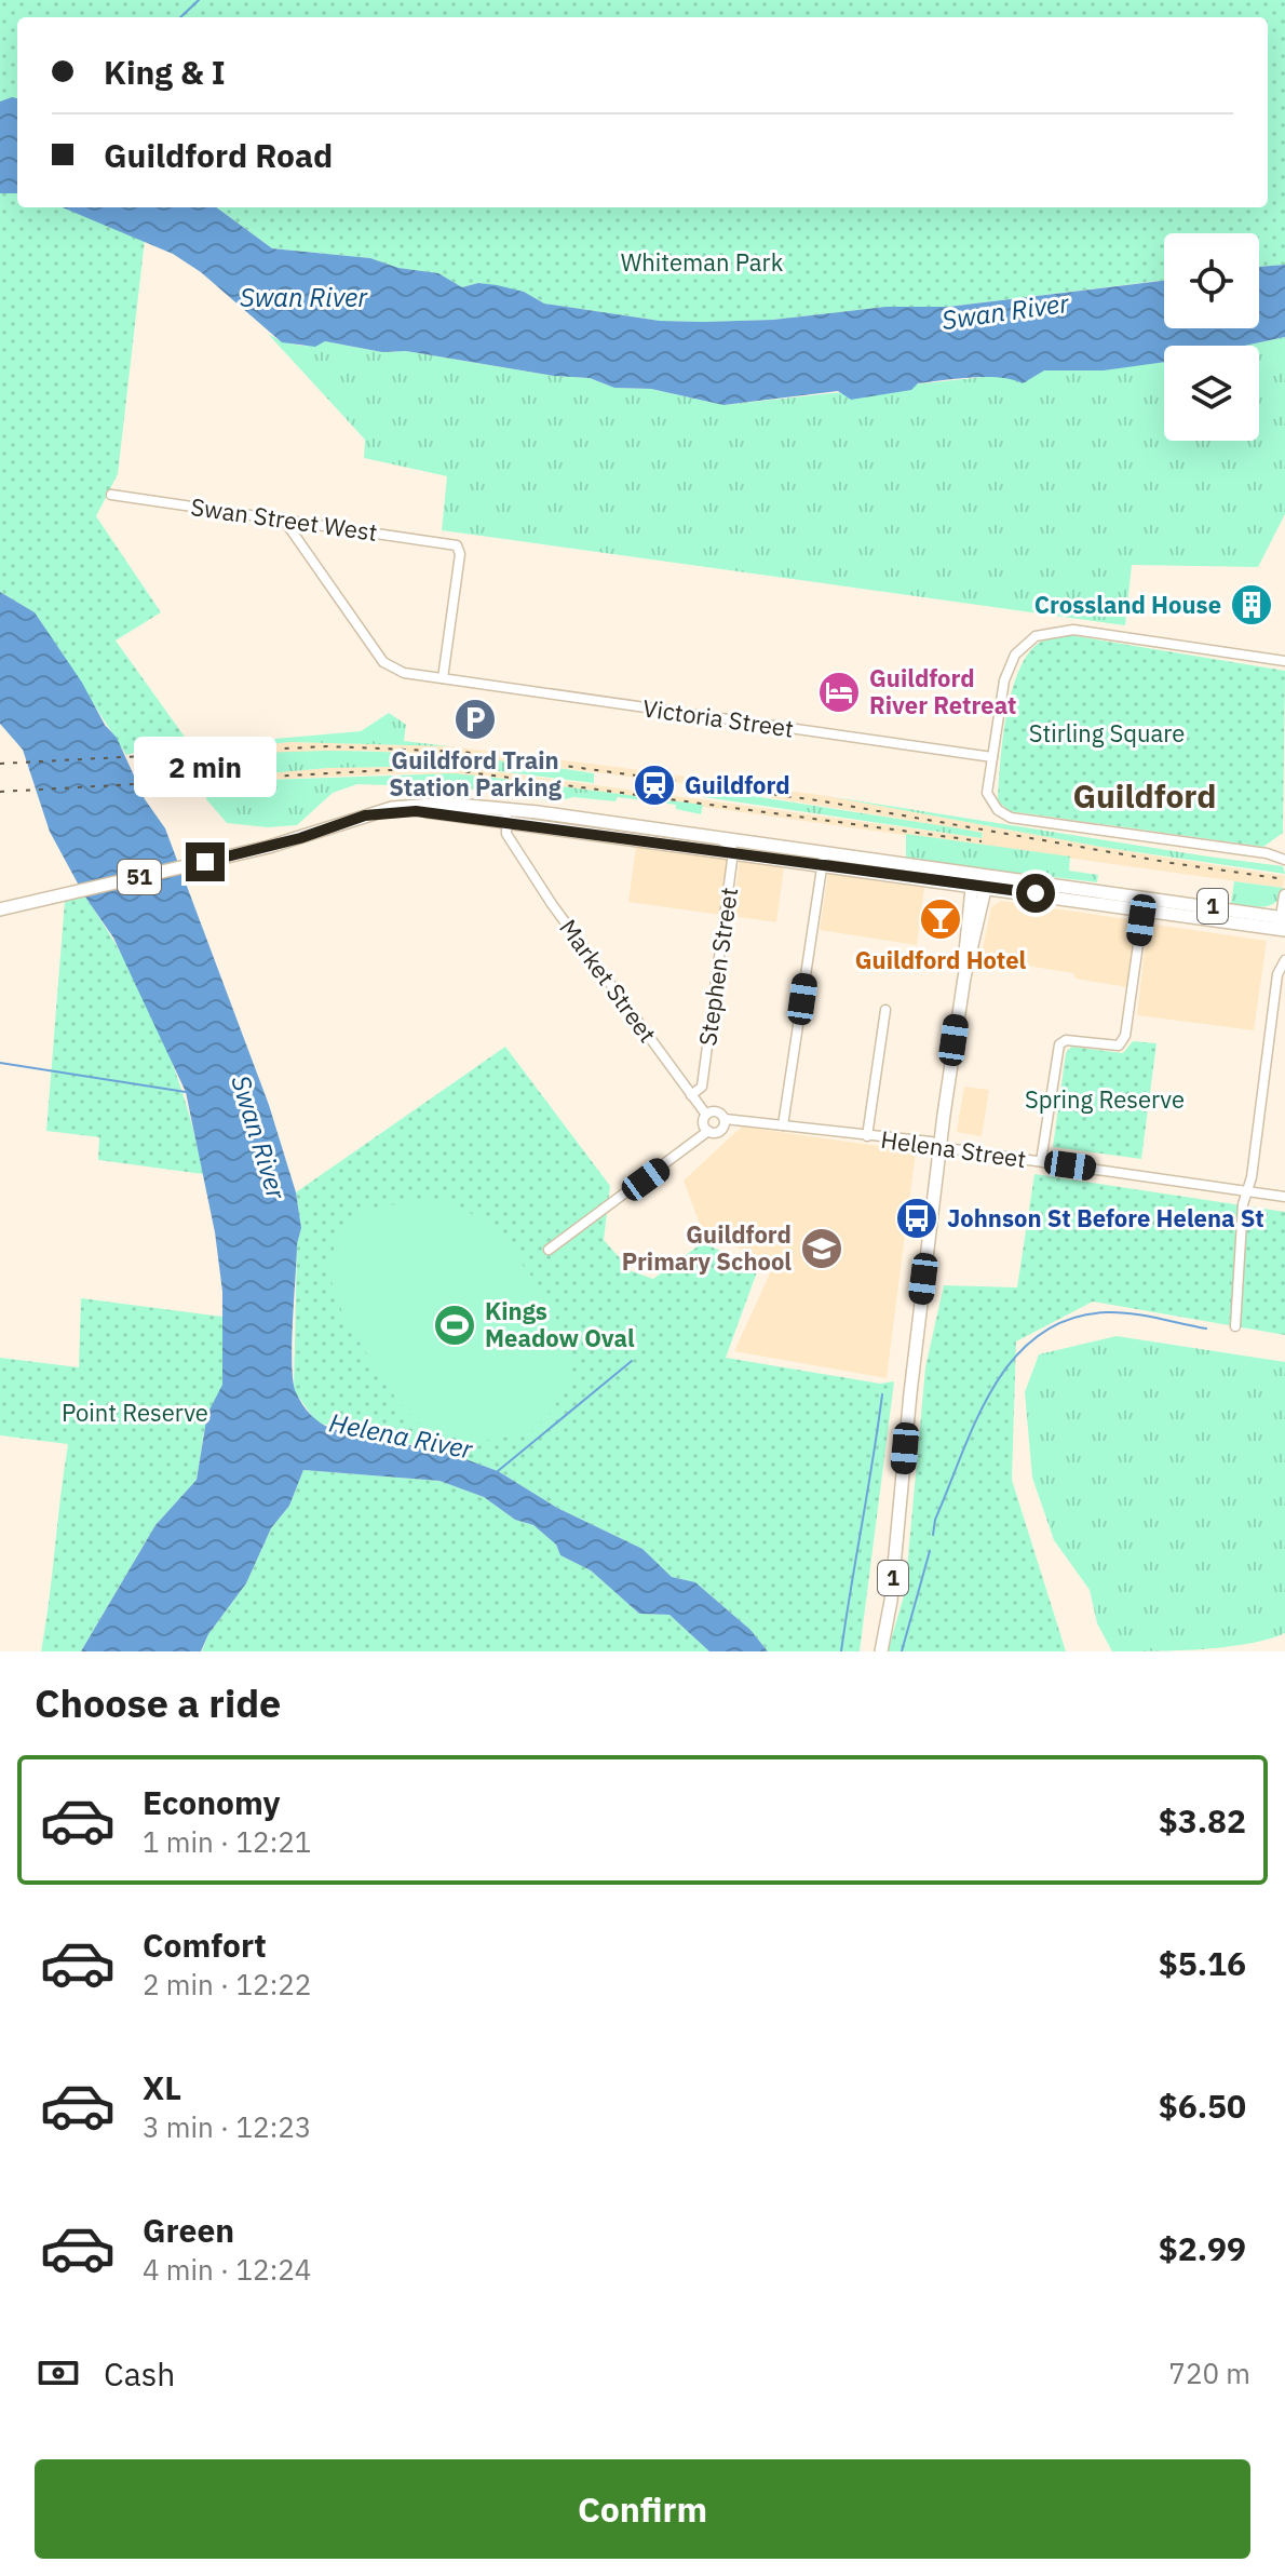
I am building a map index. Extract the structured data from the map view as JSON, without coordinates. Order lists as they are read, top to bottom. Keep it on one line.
{"streets":{"highway":["51","1"],"street":["Swan Street West","Victoria Street","Stephen Street","Market Street","Helena Street"]},"crossings":[["Swan Street West","Victoria Street"],["51","1"],["51","Stephen Street"],["51","Market Street"],["1","Helena Street"],["Stephen Street","Market Street"],["Market Street","Helena Street"]],"districts":["Guildford"],"water":["Swan River","Helena River"],"parks":["Whiteman Park","Stirling Square","Spring Reserve","Point Reserve"],"places":{"building":["Crossland House"],"hotel":["Guildford River Retreat"],"parking":["Guildford Train Station Parking"],"station":["Guildford"],"bar":["Guildford Hotel"],"bus stop":["Johnson St Before Helena St"],"school or university":["Guildford Primary School"],"sports":["Kings Meadow Oval"]},"page":{"banner":["King & I","Guildford Road"],"bubble":"2 min","heading":"Choose a ride","list":[{"name":"Economy","note":"1 min · 12:21","value":"$3.82"},{"name":"Comfort","note":"2 min · 12:22","value":"$5.16"},{"name":"XL","note":"3 min · 12:23","value":"$6.50"},{"name":"Green","note":"4 min · 12:24","value":"$2.99"}],"pay":["Cash","720 m"],"buttons":"Confirm"}}
